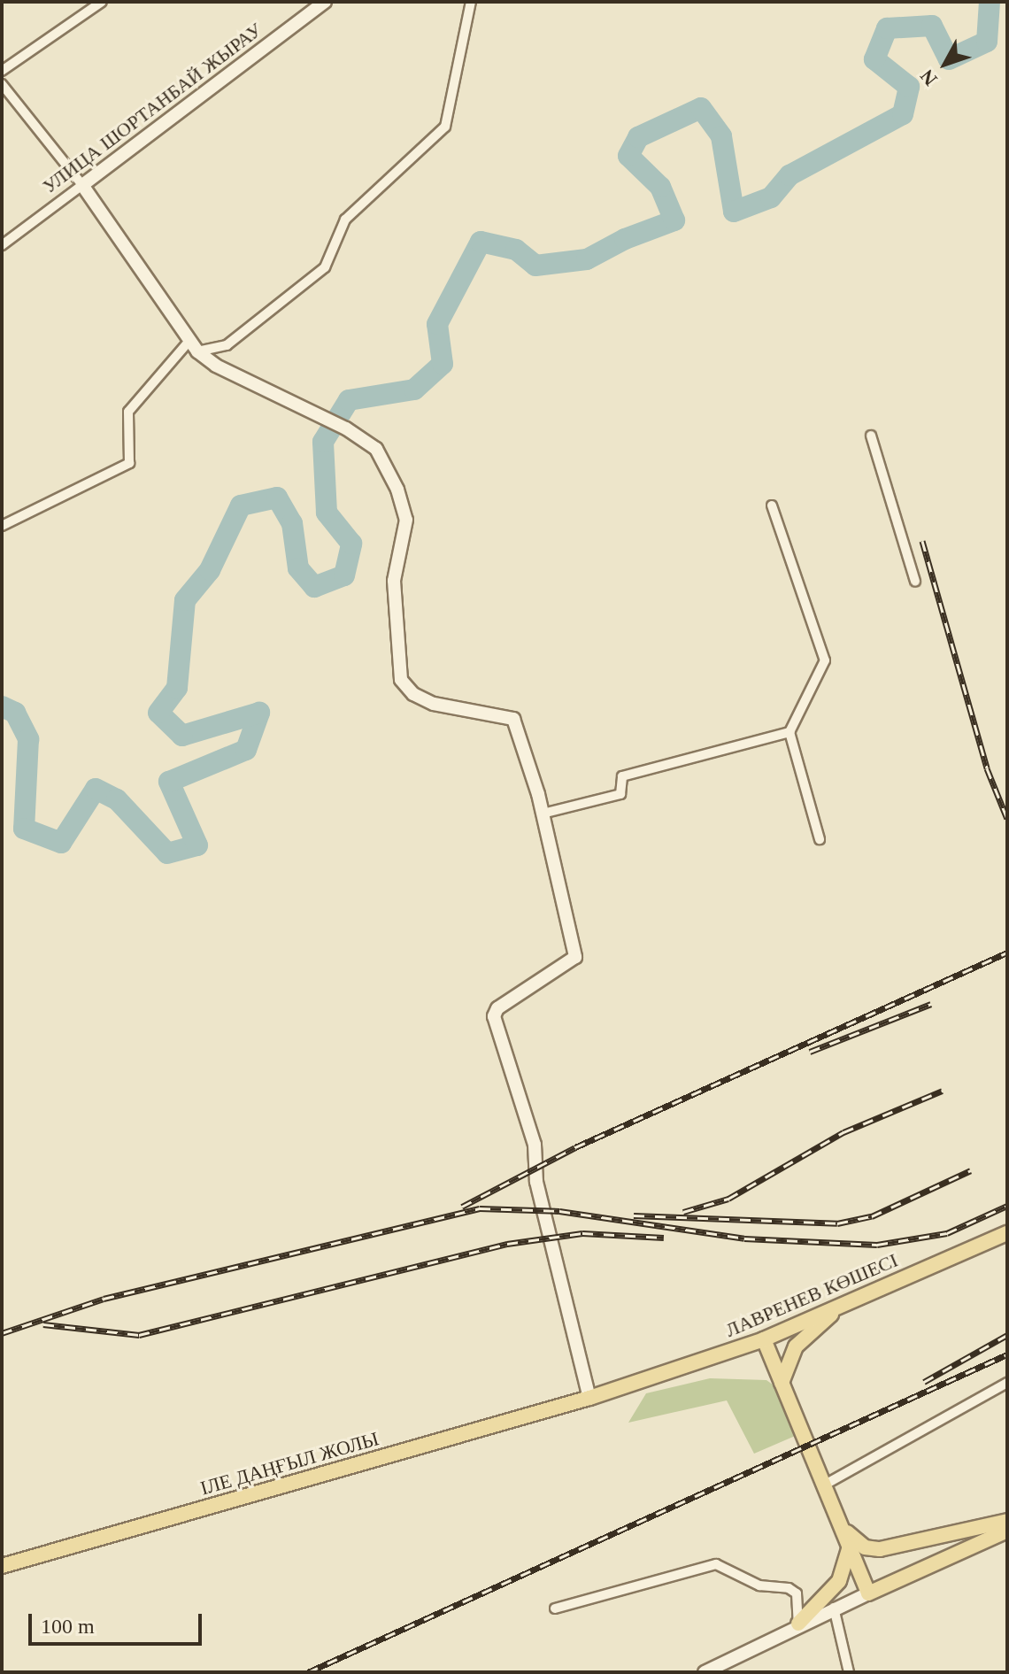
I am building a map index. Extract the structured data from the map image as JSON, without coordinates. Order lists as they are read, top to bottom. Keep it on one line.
{"streets":{"main road":["ЛАВРЕНЕВ КӨШЕСІ","ІЛЕ ДАҢҒЫЛ ЖОЛЫ"],"street":["УЛИЦА ШОРТАНБАЙ ЖЫРАУ"]},"crossings":[["ЛАВРЕНЕВ КӨШЕСІ","ІЛЕ ДАҢҒЫЛ ЖОЛЫ"]],"scale_bar":"100 m","north":"bottom left"}
